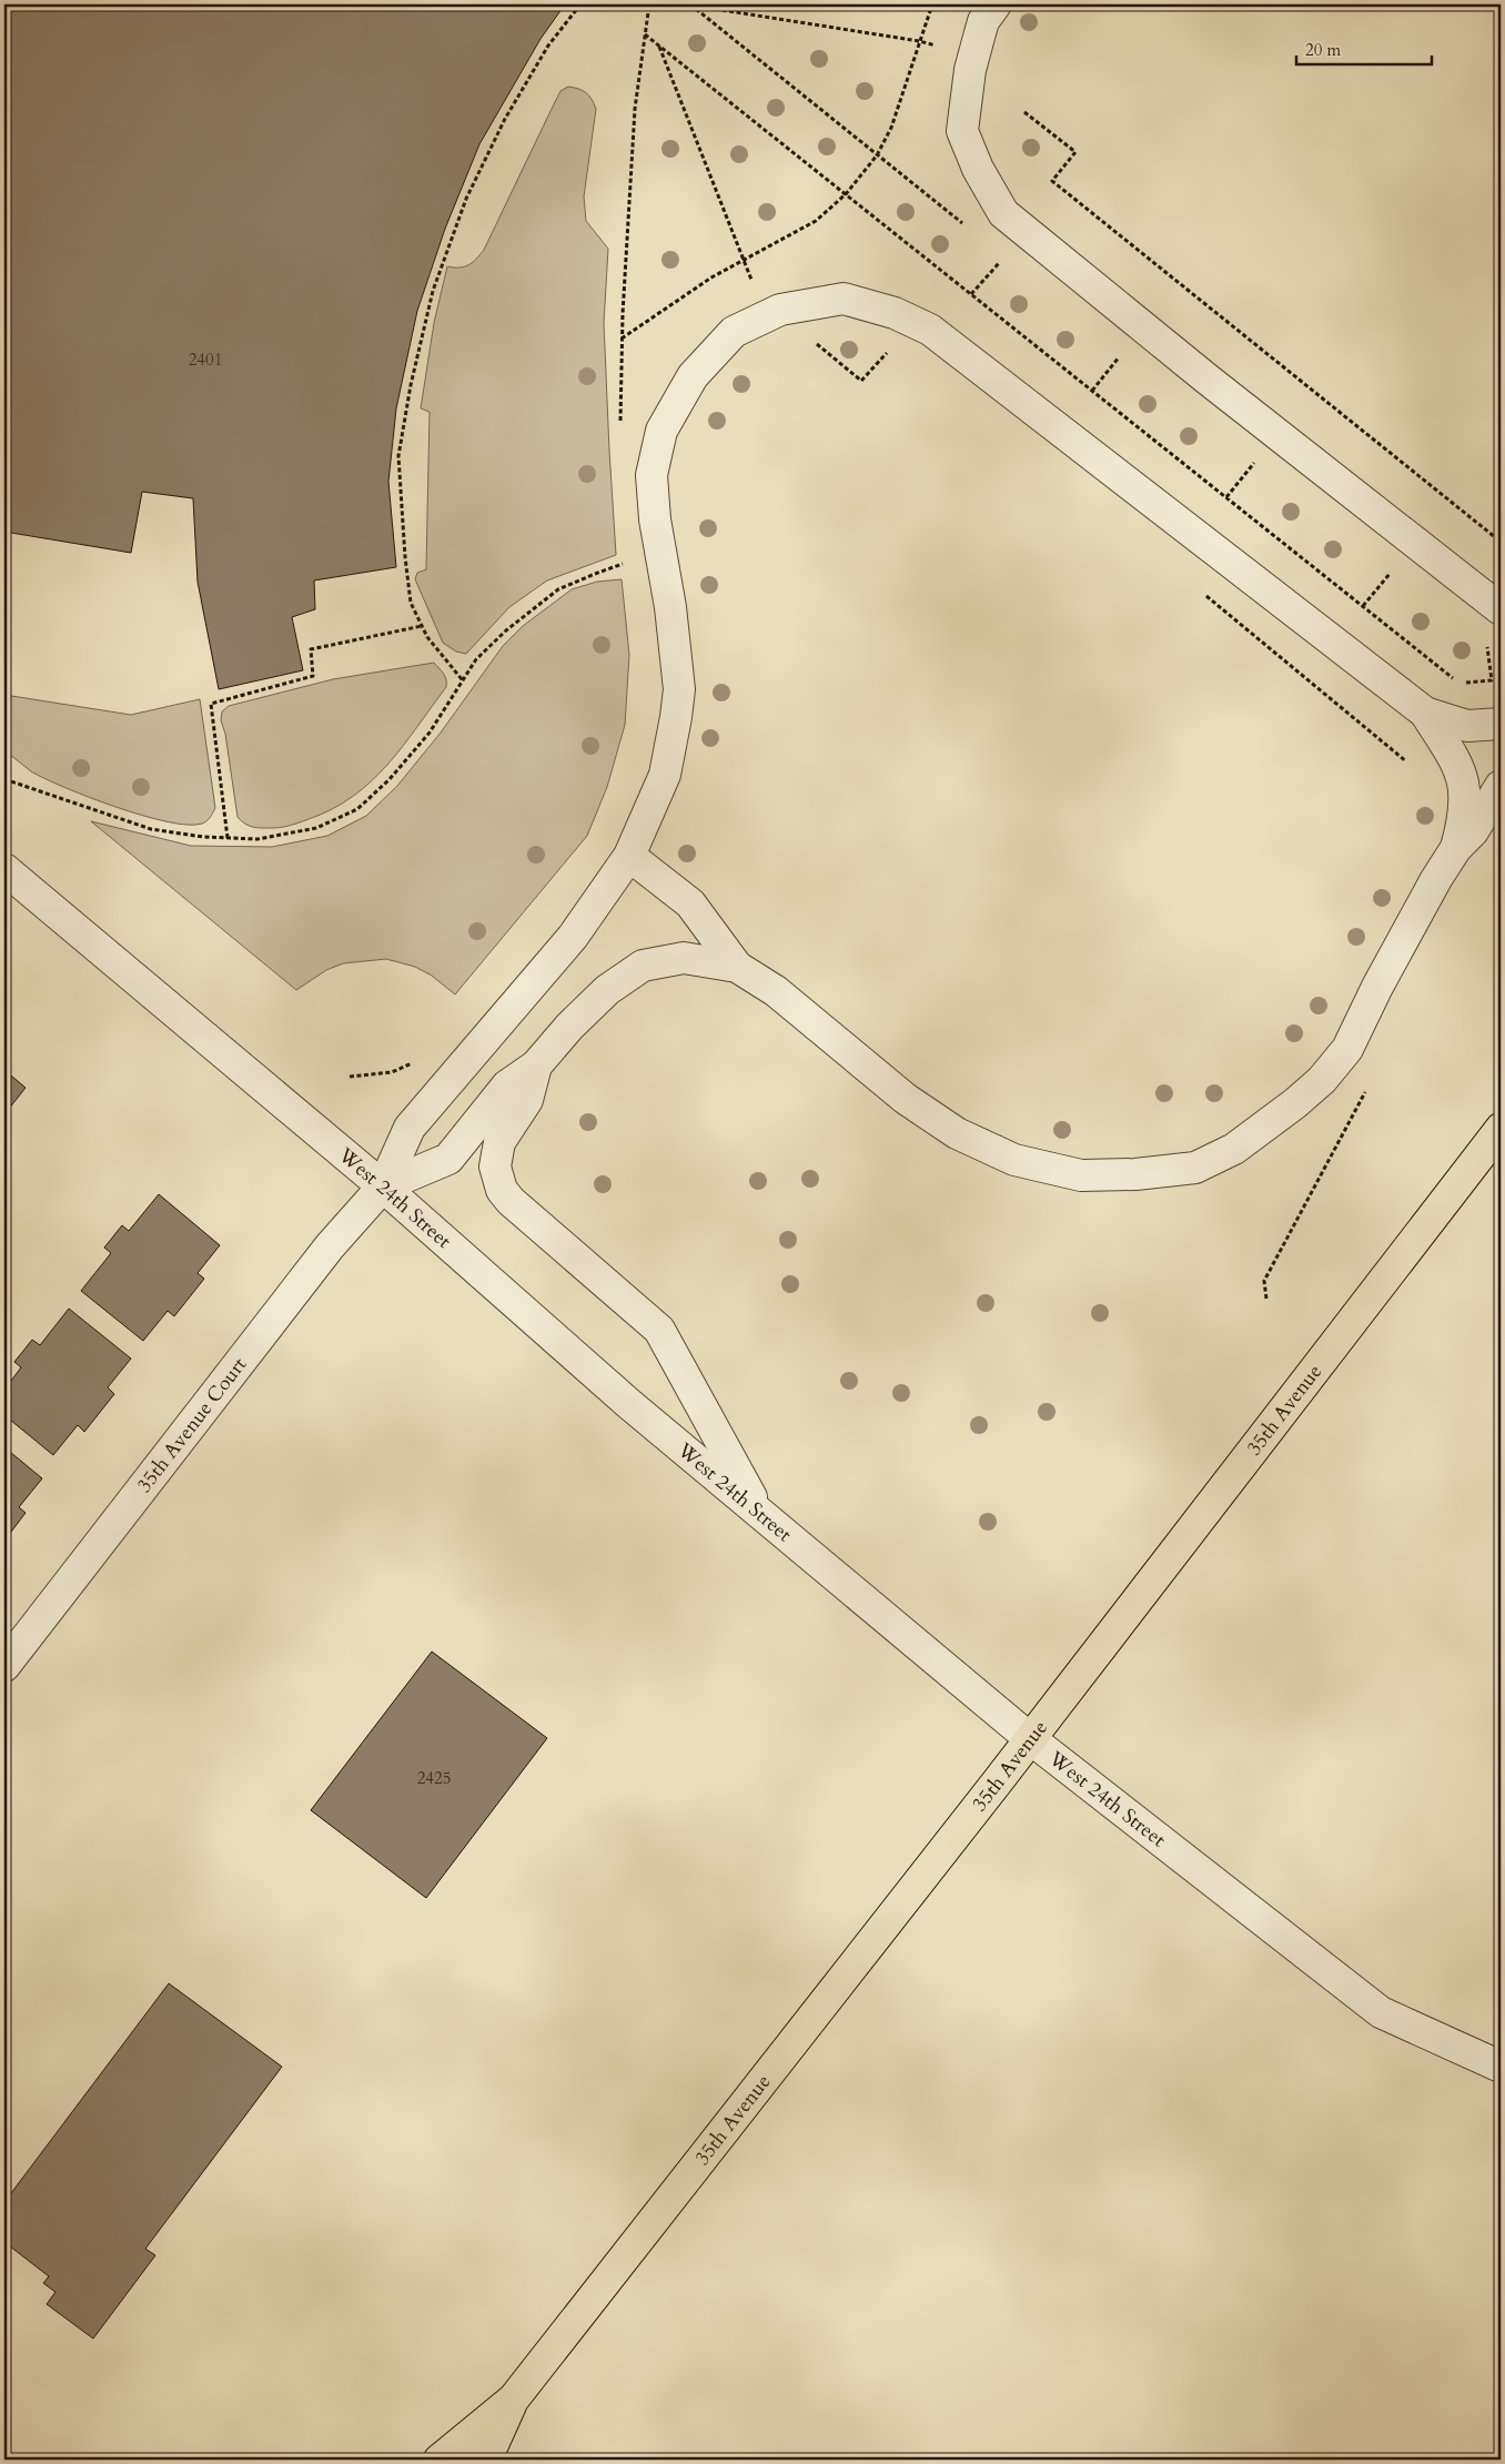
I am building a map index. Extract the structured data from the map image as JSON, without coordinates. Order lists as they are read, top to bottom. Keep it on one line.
{"streets":{"main road":["35th Avenue"],"street":["West 24th Street","35th Avenue Court"]},"crossings":[["West 24th Street","35th Avenue"],["West 24th Street","35th Avenue Court"]],"house_numbers":["2401","2425"],"scale_bar":"20 m"}
